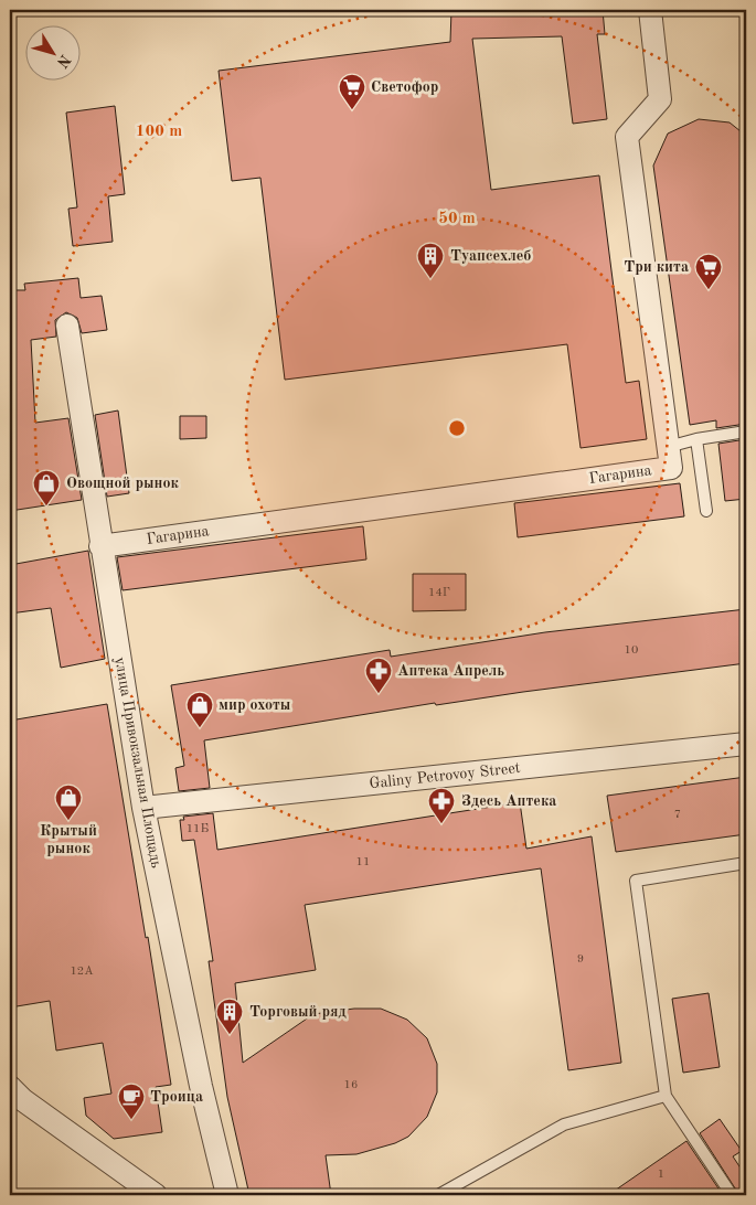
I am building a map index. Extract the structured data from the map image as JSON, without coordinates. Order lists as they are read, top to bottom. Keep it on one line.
{"streets":{"street":["Гагарина","улица Привокзальная Площадь","Galiny Petrovoy Street"]},"crossings":[["Гагарина","улица Привокзальная Площадь"],["улица Привокзальная Площадь","Galiny Petrovoy Street"]],"places":{"supermarket":["Светофор","Три кита"],"building":["Туапсехлеб","Торговый ряд"],"shop":["Овощной рынок","мир охоты","Крытый рынок"],"pharmacy":["Аптека Апрель","Здесь Аптека"],"cafe":["Троица"]},"house_numbers":["14Г","10","7","11Б","11","9","12А","16","1"],"north":"bottom right","rings":["100 m","50 m"]}
